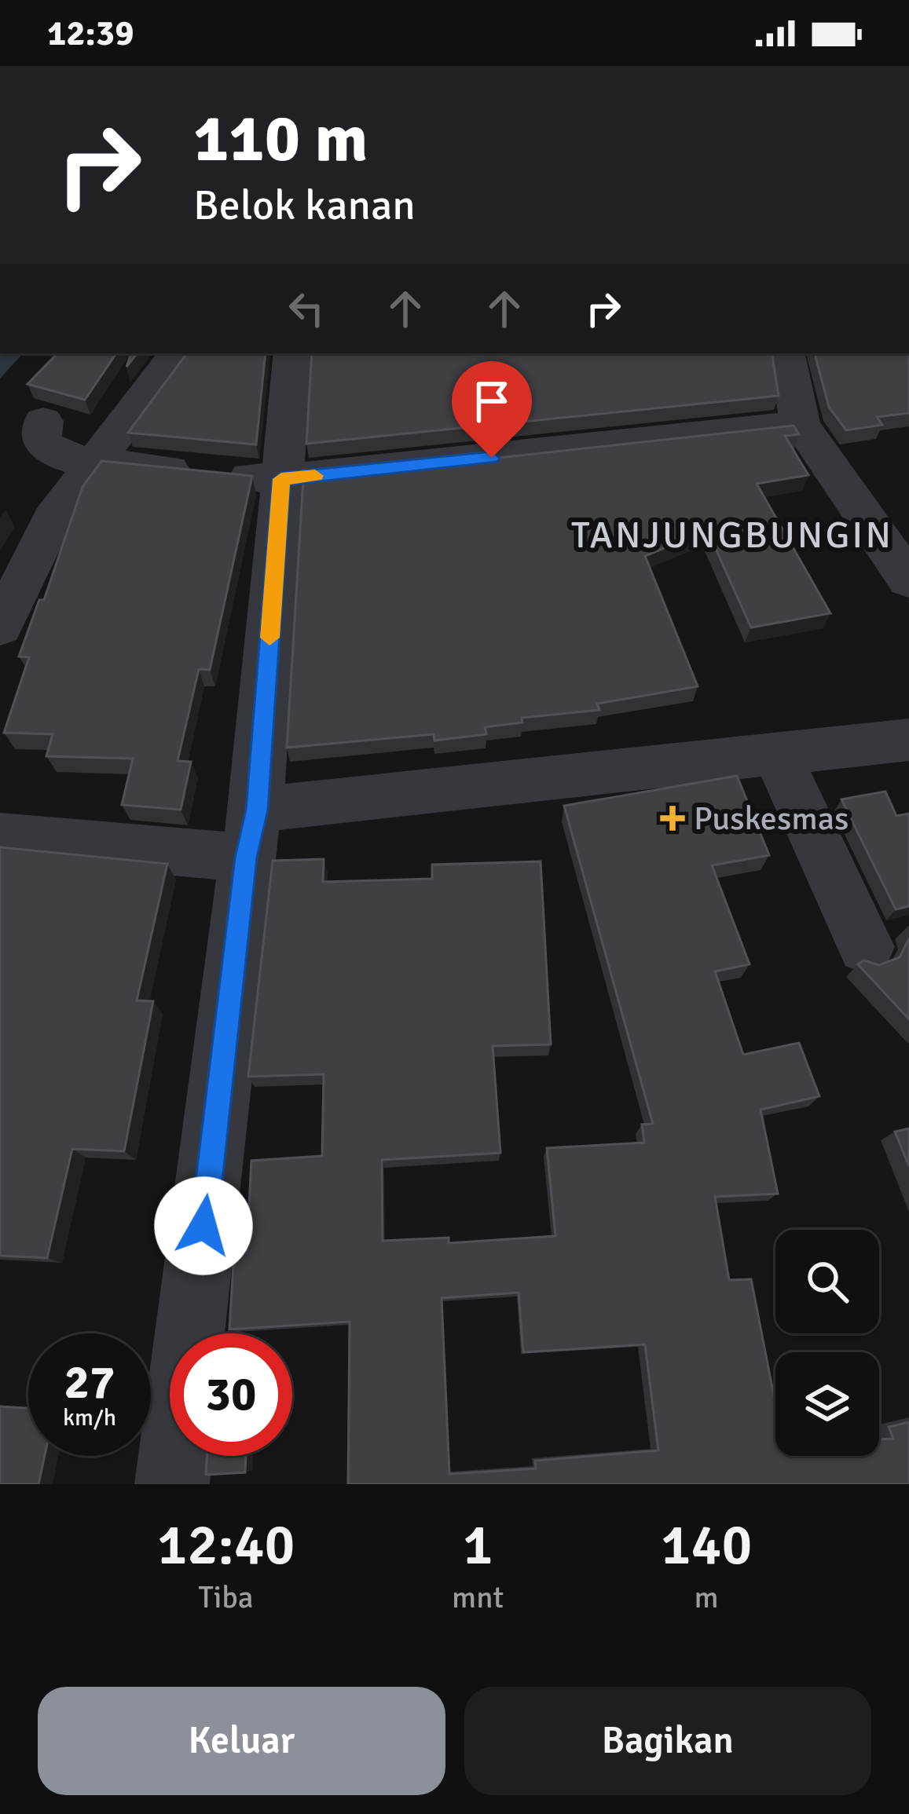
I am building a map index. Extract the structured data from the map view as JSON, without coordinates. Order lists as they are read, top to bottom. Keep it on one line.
{"districts":["TANJUNGBUNGIN"],"places":{"health":["Puskesmas"]},"page":{"status":"12:39","turn":["110 m","Belok kanan"],"speed":"27 km/h","limit":"30","eta":["12:40","Tiba","1","mnt","140","m"],"buttons":["Keluar","Bagikan"]}}
